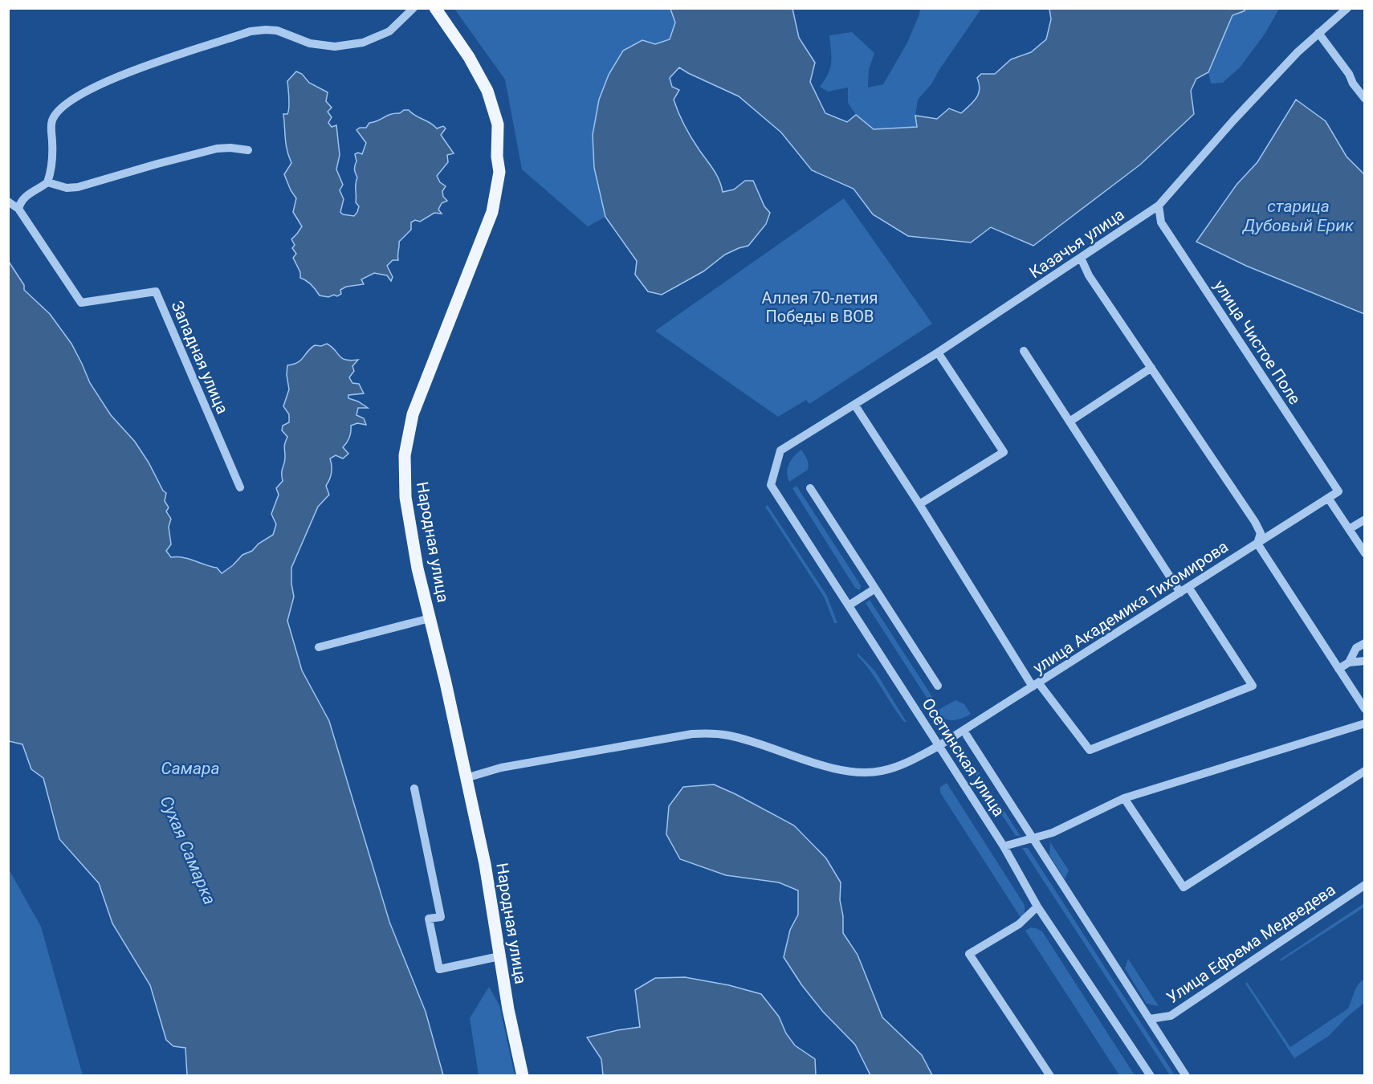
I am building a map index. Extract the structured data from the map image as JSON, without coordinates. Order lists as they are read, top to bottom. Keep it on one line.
{"streets":{"main road":["Народная улица"],"street":["Казачья улица","улица Чистое Поле","Западная улица","улица Академика Тихомирова","Осетинская улица","Улица Ефрема Медведева"]},"crossings":[["Казачья улица","улица Чистое Поле"],["Казачья улица","Осетинская улица"],["улица Чистое Поле","улица Академика Тихомирова"],["Народная улица","улица Академика Тихомирова"],["улица Академика Тихомирова","Осетинская улица"],["Осетинская улица","Улица Ефрема Медведева"]],"water":["старица Дубовый Ерик","Самара","Сухая Самарка"],"parks":["Аллея 70-летия Победы в ВОВ"]}
